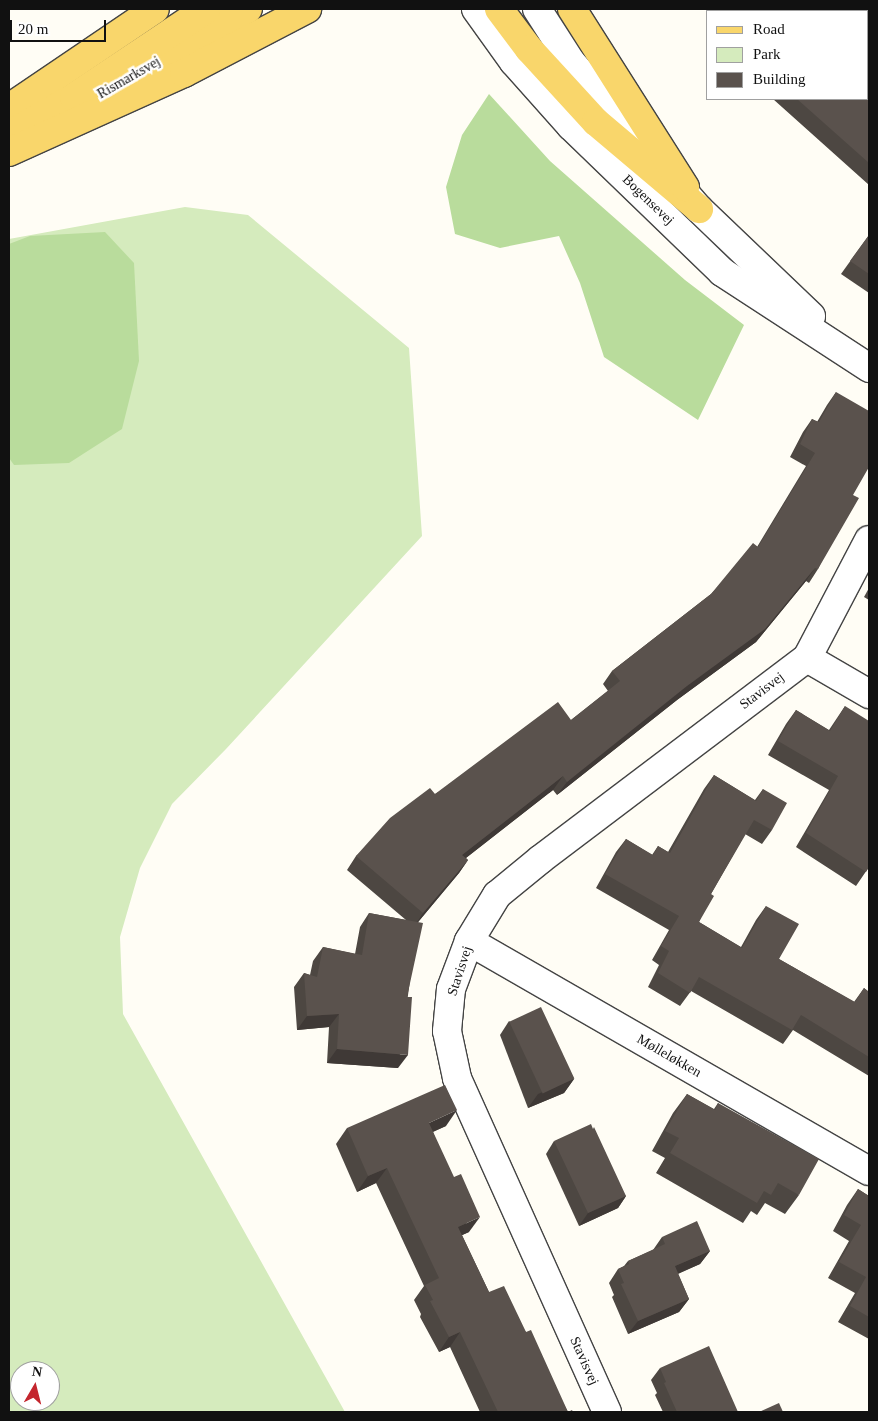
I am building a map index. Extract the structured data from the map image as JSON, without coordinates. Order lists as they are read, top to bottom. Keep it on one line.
{"streets":{"main road":["Rismarksvej"],"street":["Bogensevej","Stavisvej","Mølleløkken"]},"crossings":[["Stavisvej","Mølleløkken"]],"legend":["Road","Park","Building"],"scale_bar":"20 m","north":"top"}
